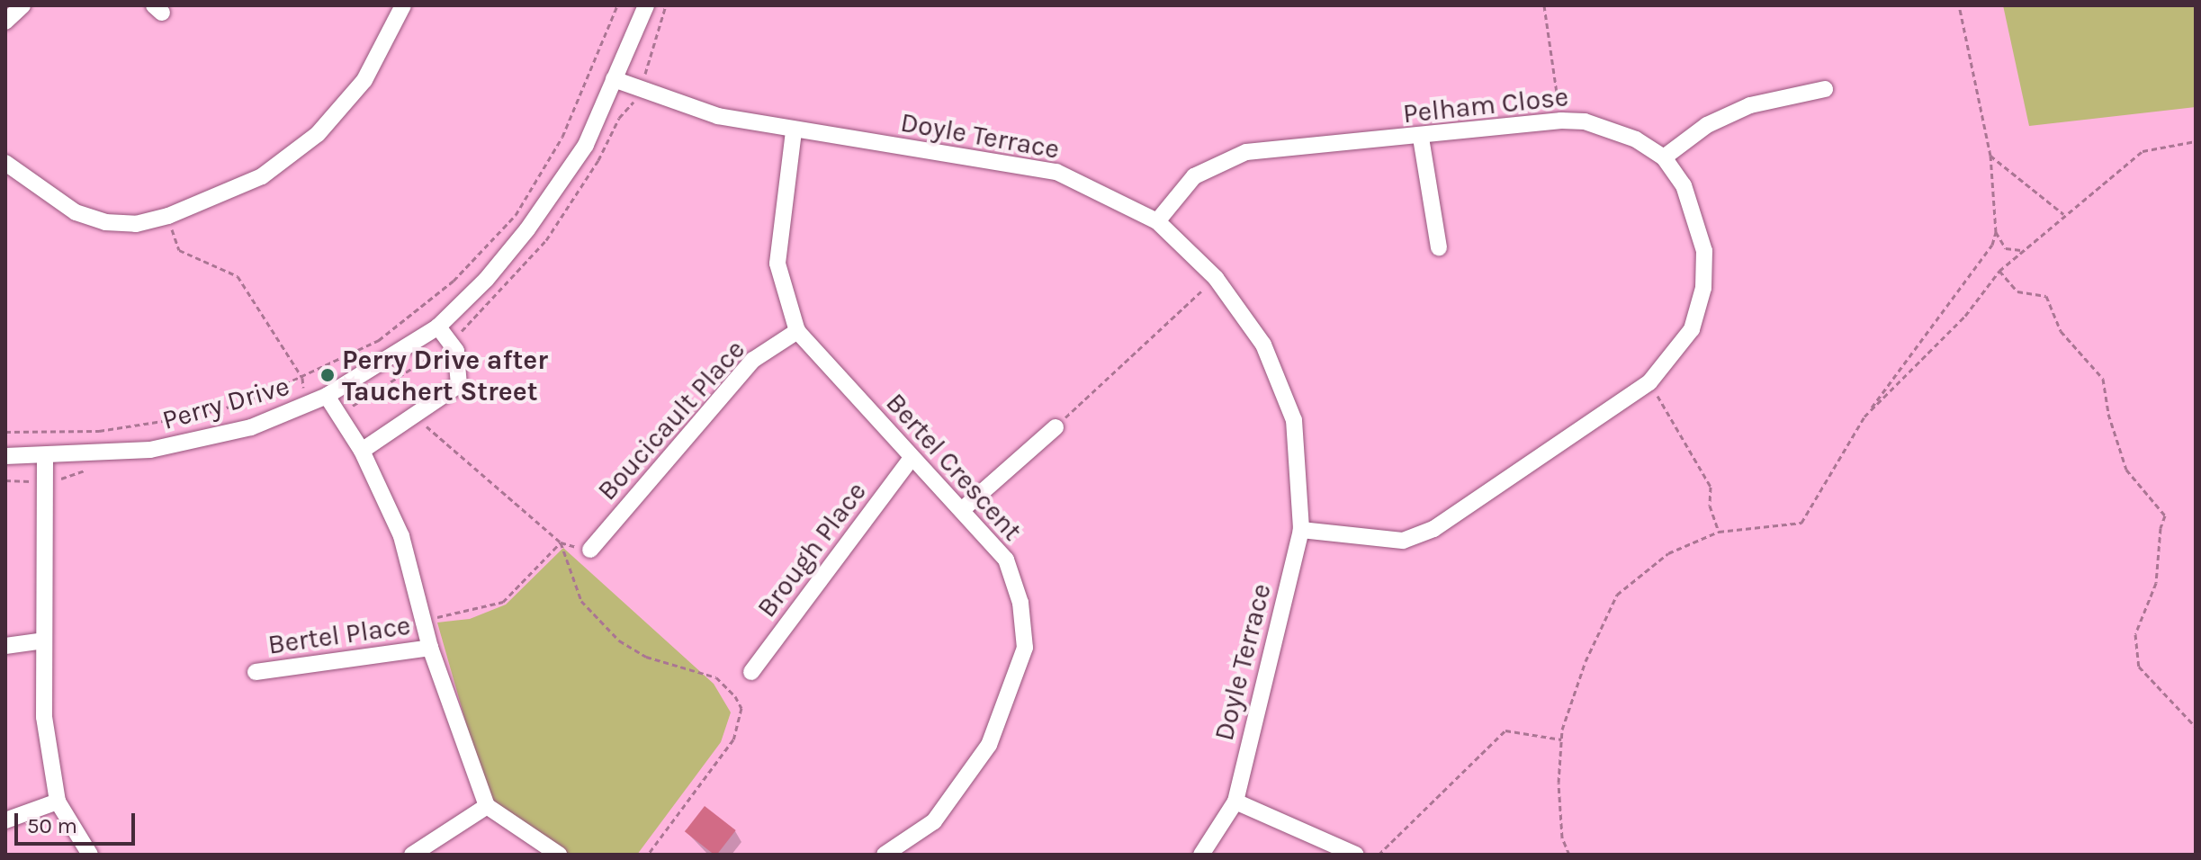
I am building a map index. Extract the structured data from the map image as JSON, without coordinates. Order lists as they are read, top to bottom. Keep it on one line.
{"streets":{"street":["Pelham Close","Doyle Terrace","Perry Drive","Boucicault Place","Bertel Crescent","Brough Place","Bertel Place"]},"crossings":[["Pelham Close","Doyle Terrace"],["Doyle Terrace","Perry Drive"],["Doyle Terrace","Bertel Crescent"],["Boucicault Place","Bertel Crescent"],["Bertel Crescent","Brough Place"]],"places":["Perry Drive after Tauchert Street"],"scale_bar":"50 m"}
